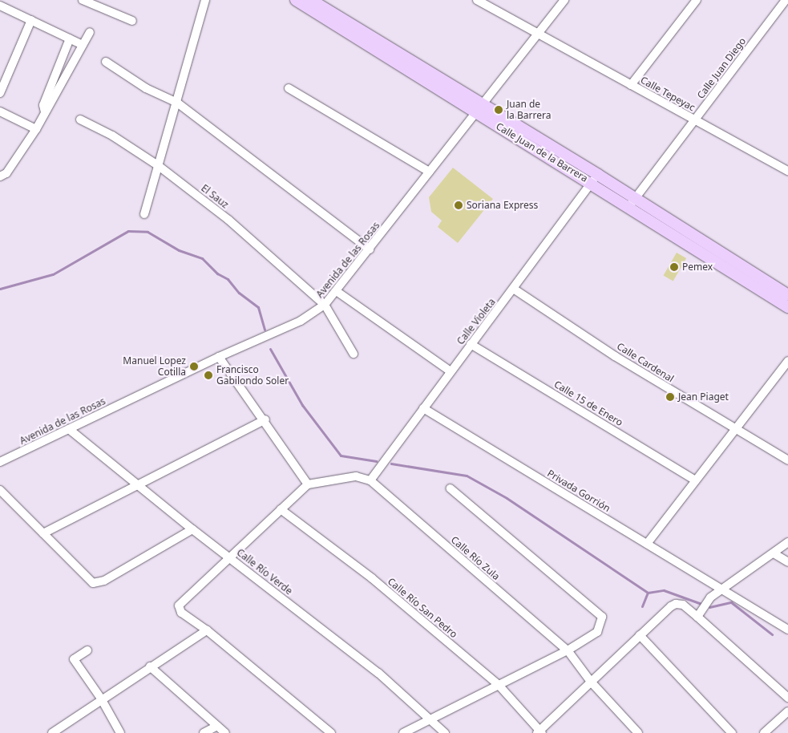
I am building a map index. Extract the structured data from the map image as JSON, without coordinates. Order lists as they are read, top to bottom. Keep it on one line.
{"streets":{"main road":["Calle Juan de la Barrera"],"street":["Calle Juan Diego","Calle Tepeyac","El Sauz","Avenida de las Rosas","Calle Violeta","Calle Cardenal","Calle 15 de Enero","Privada Gorrión","Calle Río Zula","Calle Río Verde","Calle Río San Pedro"]},"crossings":[["Calle Juan Diego","Calle Tepeyac"],["Calle Juan Diego","Calle Juan de la Barrera"],["Calle Tepeyac","Avenida de las Rosas"],["Calle Juan de la Barrera","Avenida de las Rosas"],["Calle Juan de la Barrera","Calle Violeta"],["El Sauz","Avenida de las Rosas"],["Avenida de las Rosas","Calle Río Verde"],["Calle Violeta","Calle Cardenal"],["Calle Violeta","Calle 15 de Enero"],["Calle Violeta","Privada Gorrión"],["Calle Violeta","Calle Río Zula"]],"places":["Juan de la Barrera","Soriana Express","Pemex","Manuel Lopez Cotilla","Francisco Gabilondo Soler","Jean Piaget"]}
